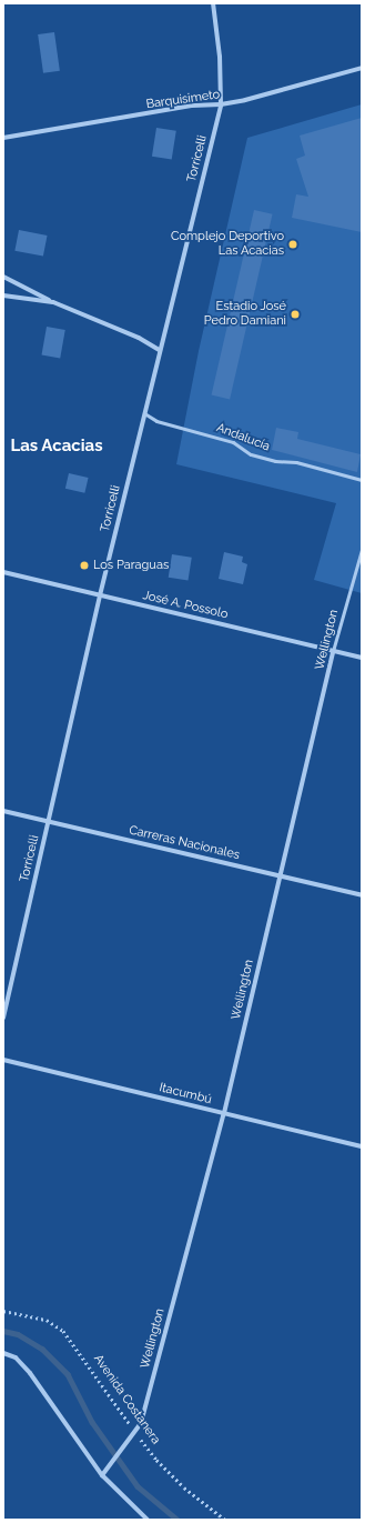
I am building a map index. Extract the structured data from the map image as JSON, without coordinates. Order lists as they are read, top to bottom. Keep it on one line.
{"streets":{"street":["Barquisimeto","Torricelli","José A. Possolo","Wellington","Carreras Nacionales","Itacumbú"],"lane":["Andalucía"],"path":["Avenida Costanera"]},"crossings":[["Barquisimeto","Torricelli"],["Torricelli","Andalucía"],["Torricelli","José A. Possolo"],["Torricelli","Carreras Nacionales"],["José A. Possolo","Wellington"],["Wellington","Carreras Nacionales"],["Wellington","Itacumbú"],["Wellington","Avenida Costanera"]],"districts":["Las Acacias"],"places":["Complejo Deportivo Las Acacias","Estadio José Pedro Damiani","Los Paraguas"]}
